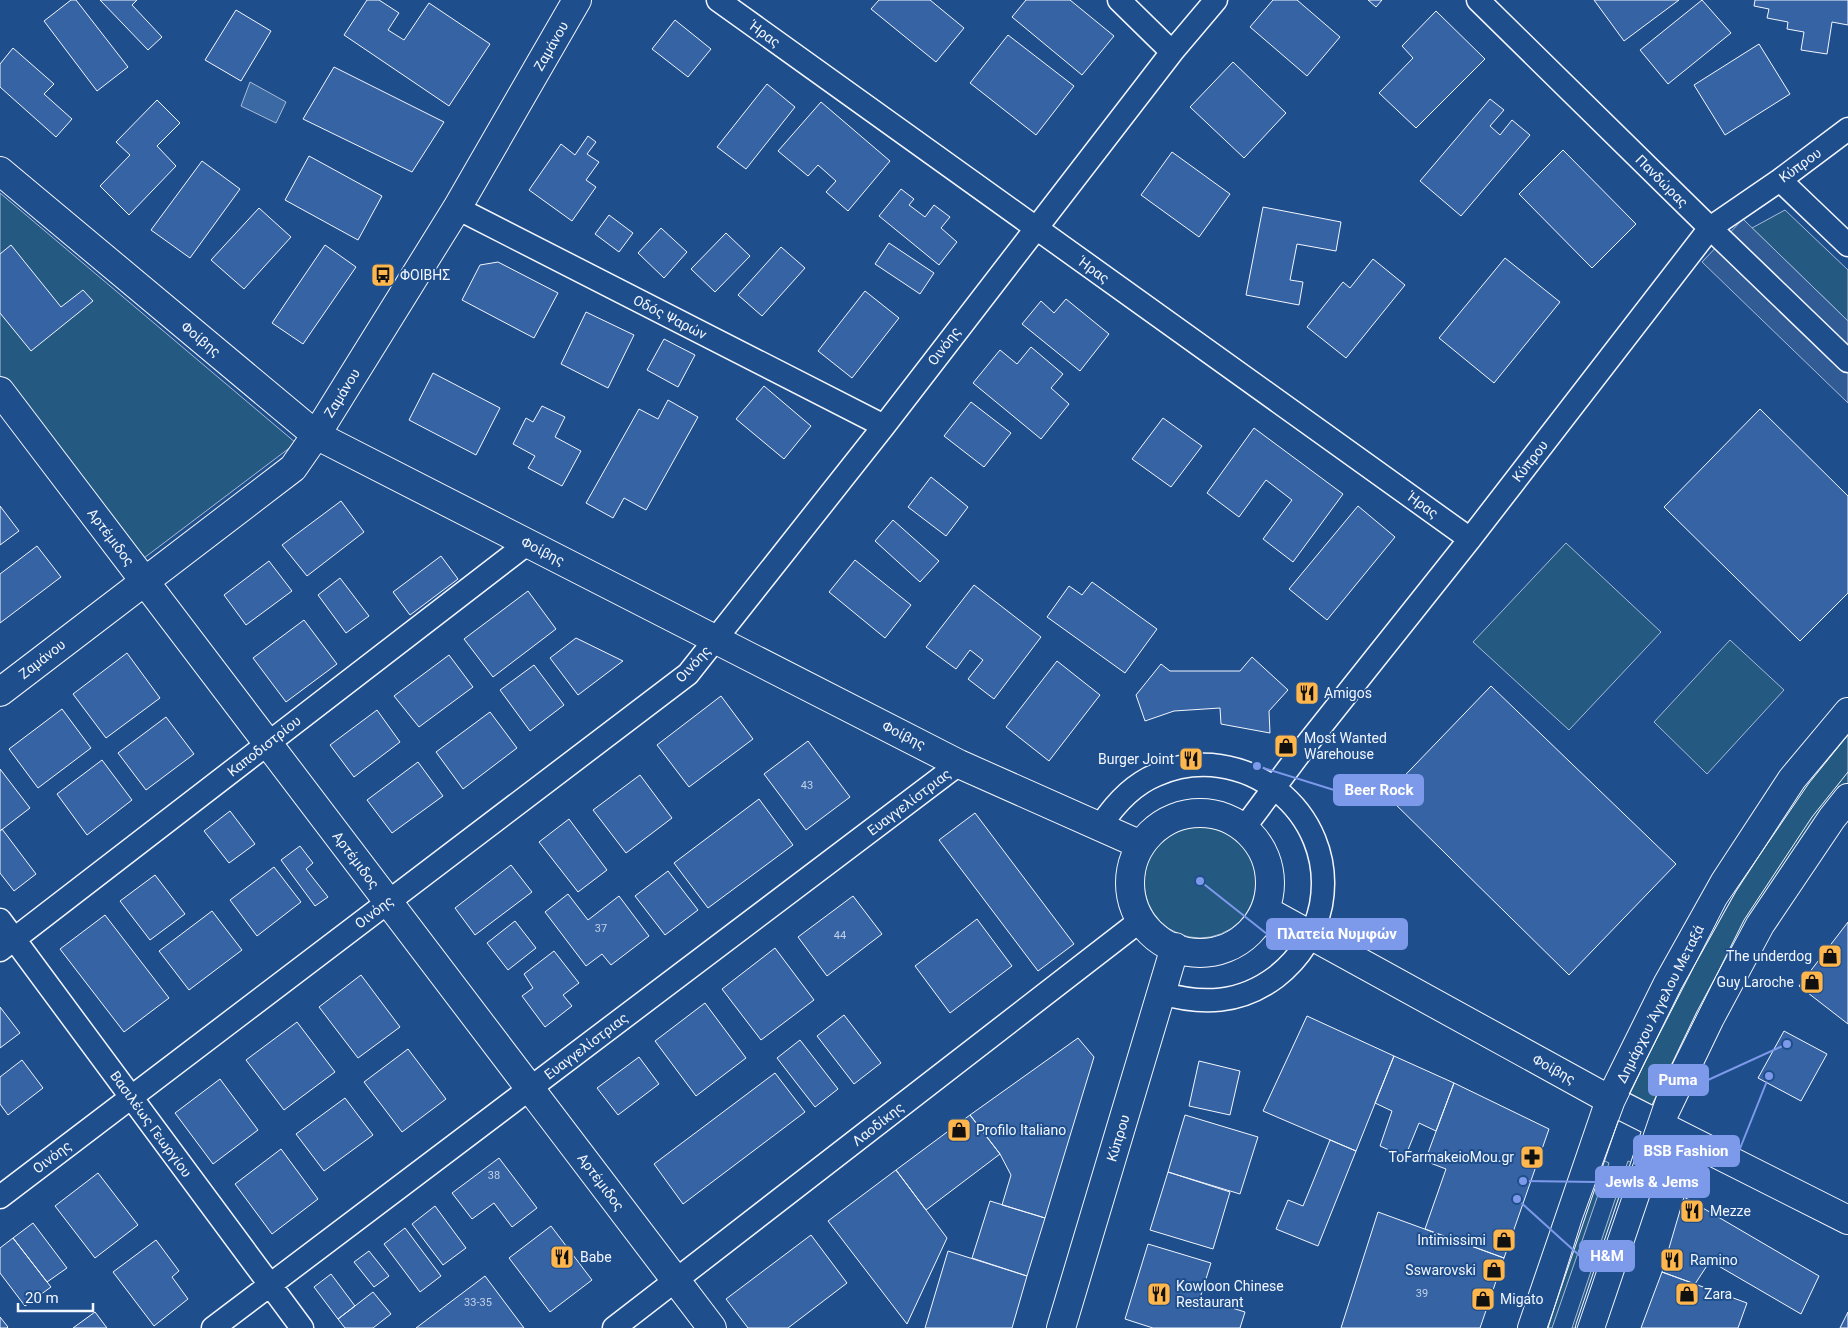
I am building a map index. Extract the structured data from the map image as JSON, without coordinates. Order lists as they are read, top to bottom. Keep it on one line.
{"streets":{"street":["Ήρας","Ζαμάνου","Κύπρου","Πανδώρας","Οδóς Ψαρών","Φοίβης","Οινόης","Αρτέμιδος","Καποδιστρίου","Ευαγγελίστριας","Δημάρχου Άγγελου Μεταξά","Βασιλέως Γεωργίου","Λαοδίκης"]},"crossings":[["Ήρας","Κύπρου"],["Ήρας","Οινόης"],["Ζαμάνου","Οδóς Ψαρών"],["Ζαμάνου","Φοίβης"],["Ζαμάνου","Αρτέμιδος"],["Κύπρου","Πανδώρας"],["Κύπρου","Φοίβης"],["Κύπρου","Λαοδίκης"],["Οδóς Ψαρών","Οινόης"],["Φοίβης","Οινόης"],["Φοίβης","Καποδιστρίου"],["Φοίβης","Ευαγγελίστριας"],["Φοίβης","Δημάρχου Άγγελου Μεταξά"],["Φοίβης","Λαοδίκης"],["Οινόης","Αρτέμιδος"],["Οινόης","Βασιλέως Γεωργίου"],["Αρτέμιδος","Καποδιστρίου"],["Αρτέμιδος","Ευαγγελίστριας"],["Αρτέμιδος","Λαοδίκης"],["Καποδιστρίου","Βασιλέως Γεωργίου"],["Ευαγγελίστριας","Βασιλέως Γεωργίου"]],"places":{"bus stop":["ΦΟΙΒΗΣ"],"restaurant":["Amigos","Burger Joint","Mezze","Babe","Ramino","Kowloon Chinese Restaurant"],"shop":["Most Wanted Warehouse","The underdog","Guy Laroche","Profilo Italiano","Intimissimi","Sswarovski","Zara","Migato"],"other":["Beer Rock","Πλατεία Νυμφών","Puma","BSB Fashion","Jewls & Jems","H&M"],"pharmacy":["ToFarmakeioMou.gr"]},"house_numbers":["43","37","44","38","39","33-35"],"scale_bar":"20 m"}
